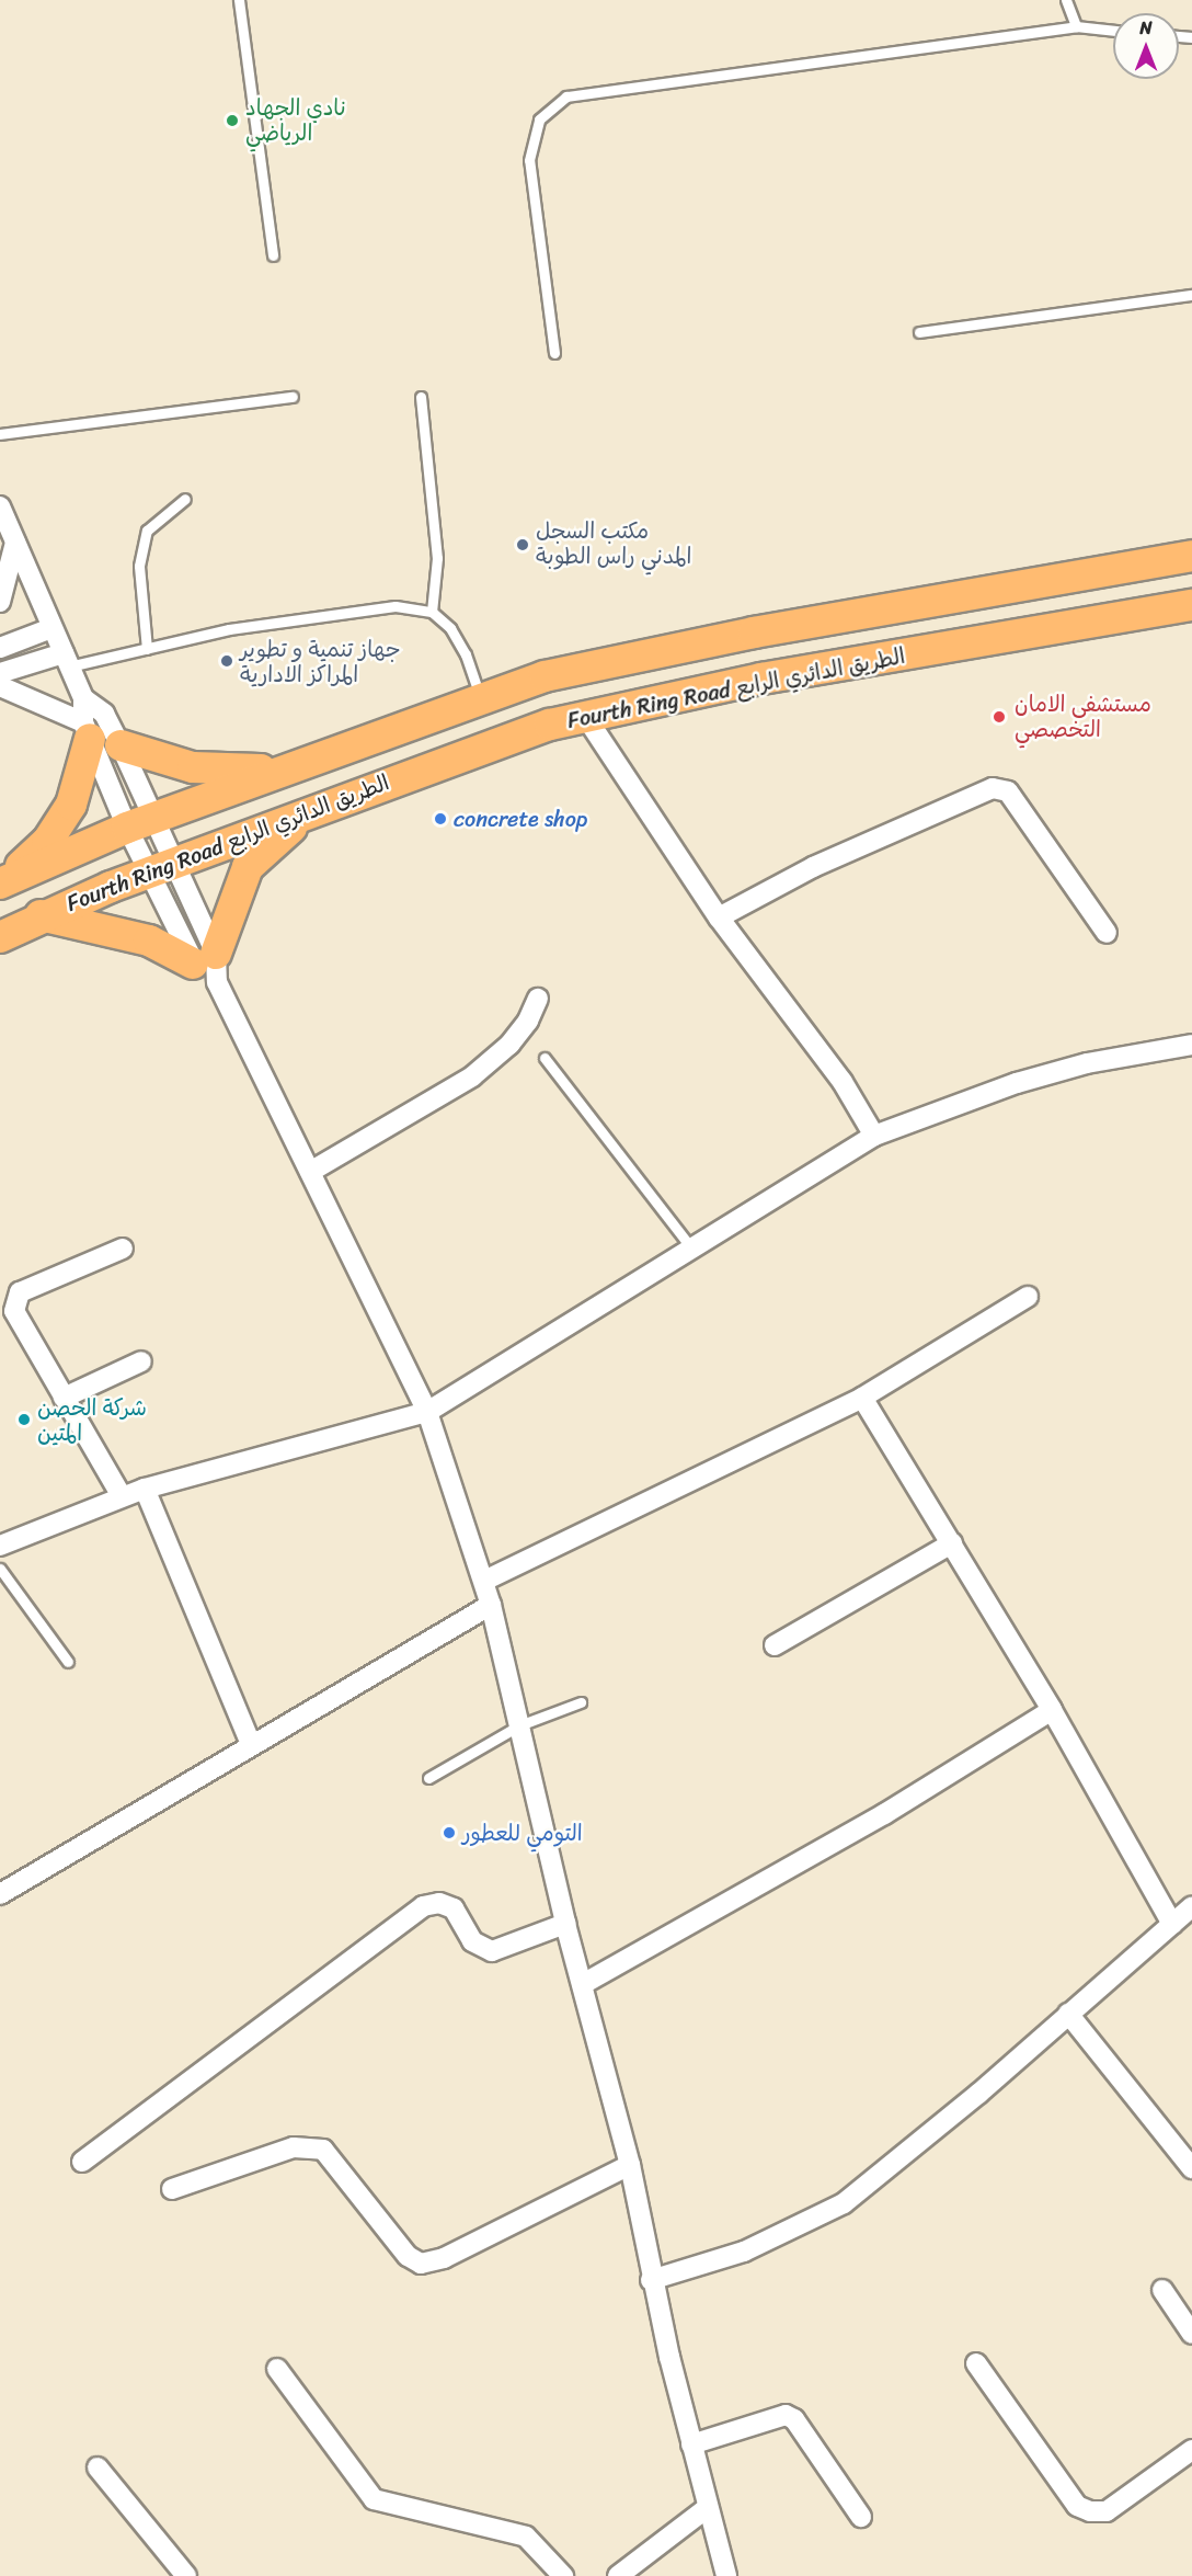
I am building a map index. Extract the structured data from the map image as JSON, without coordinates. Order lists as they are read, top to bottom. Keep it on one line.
{"streets":{"main road":["Fourth Ring Road الطريق الدائري الرابع"]},"places":["نادي الجهاد الرياضي","مكتب السجل المدني راس الطوبة","جهاز تنمية و تطوير المراكز الادارية","مستشفى الامان التخصصي","concrete shop","شركة الحصن المتين","التومي للعطور"],"north":"top"}
